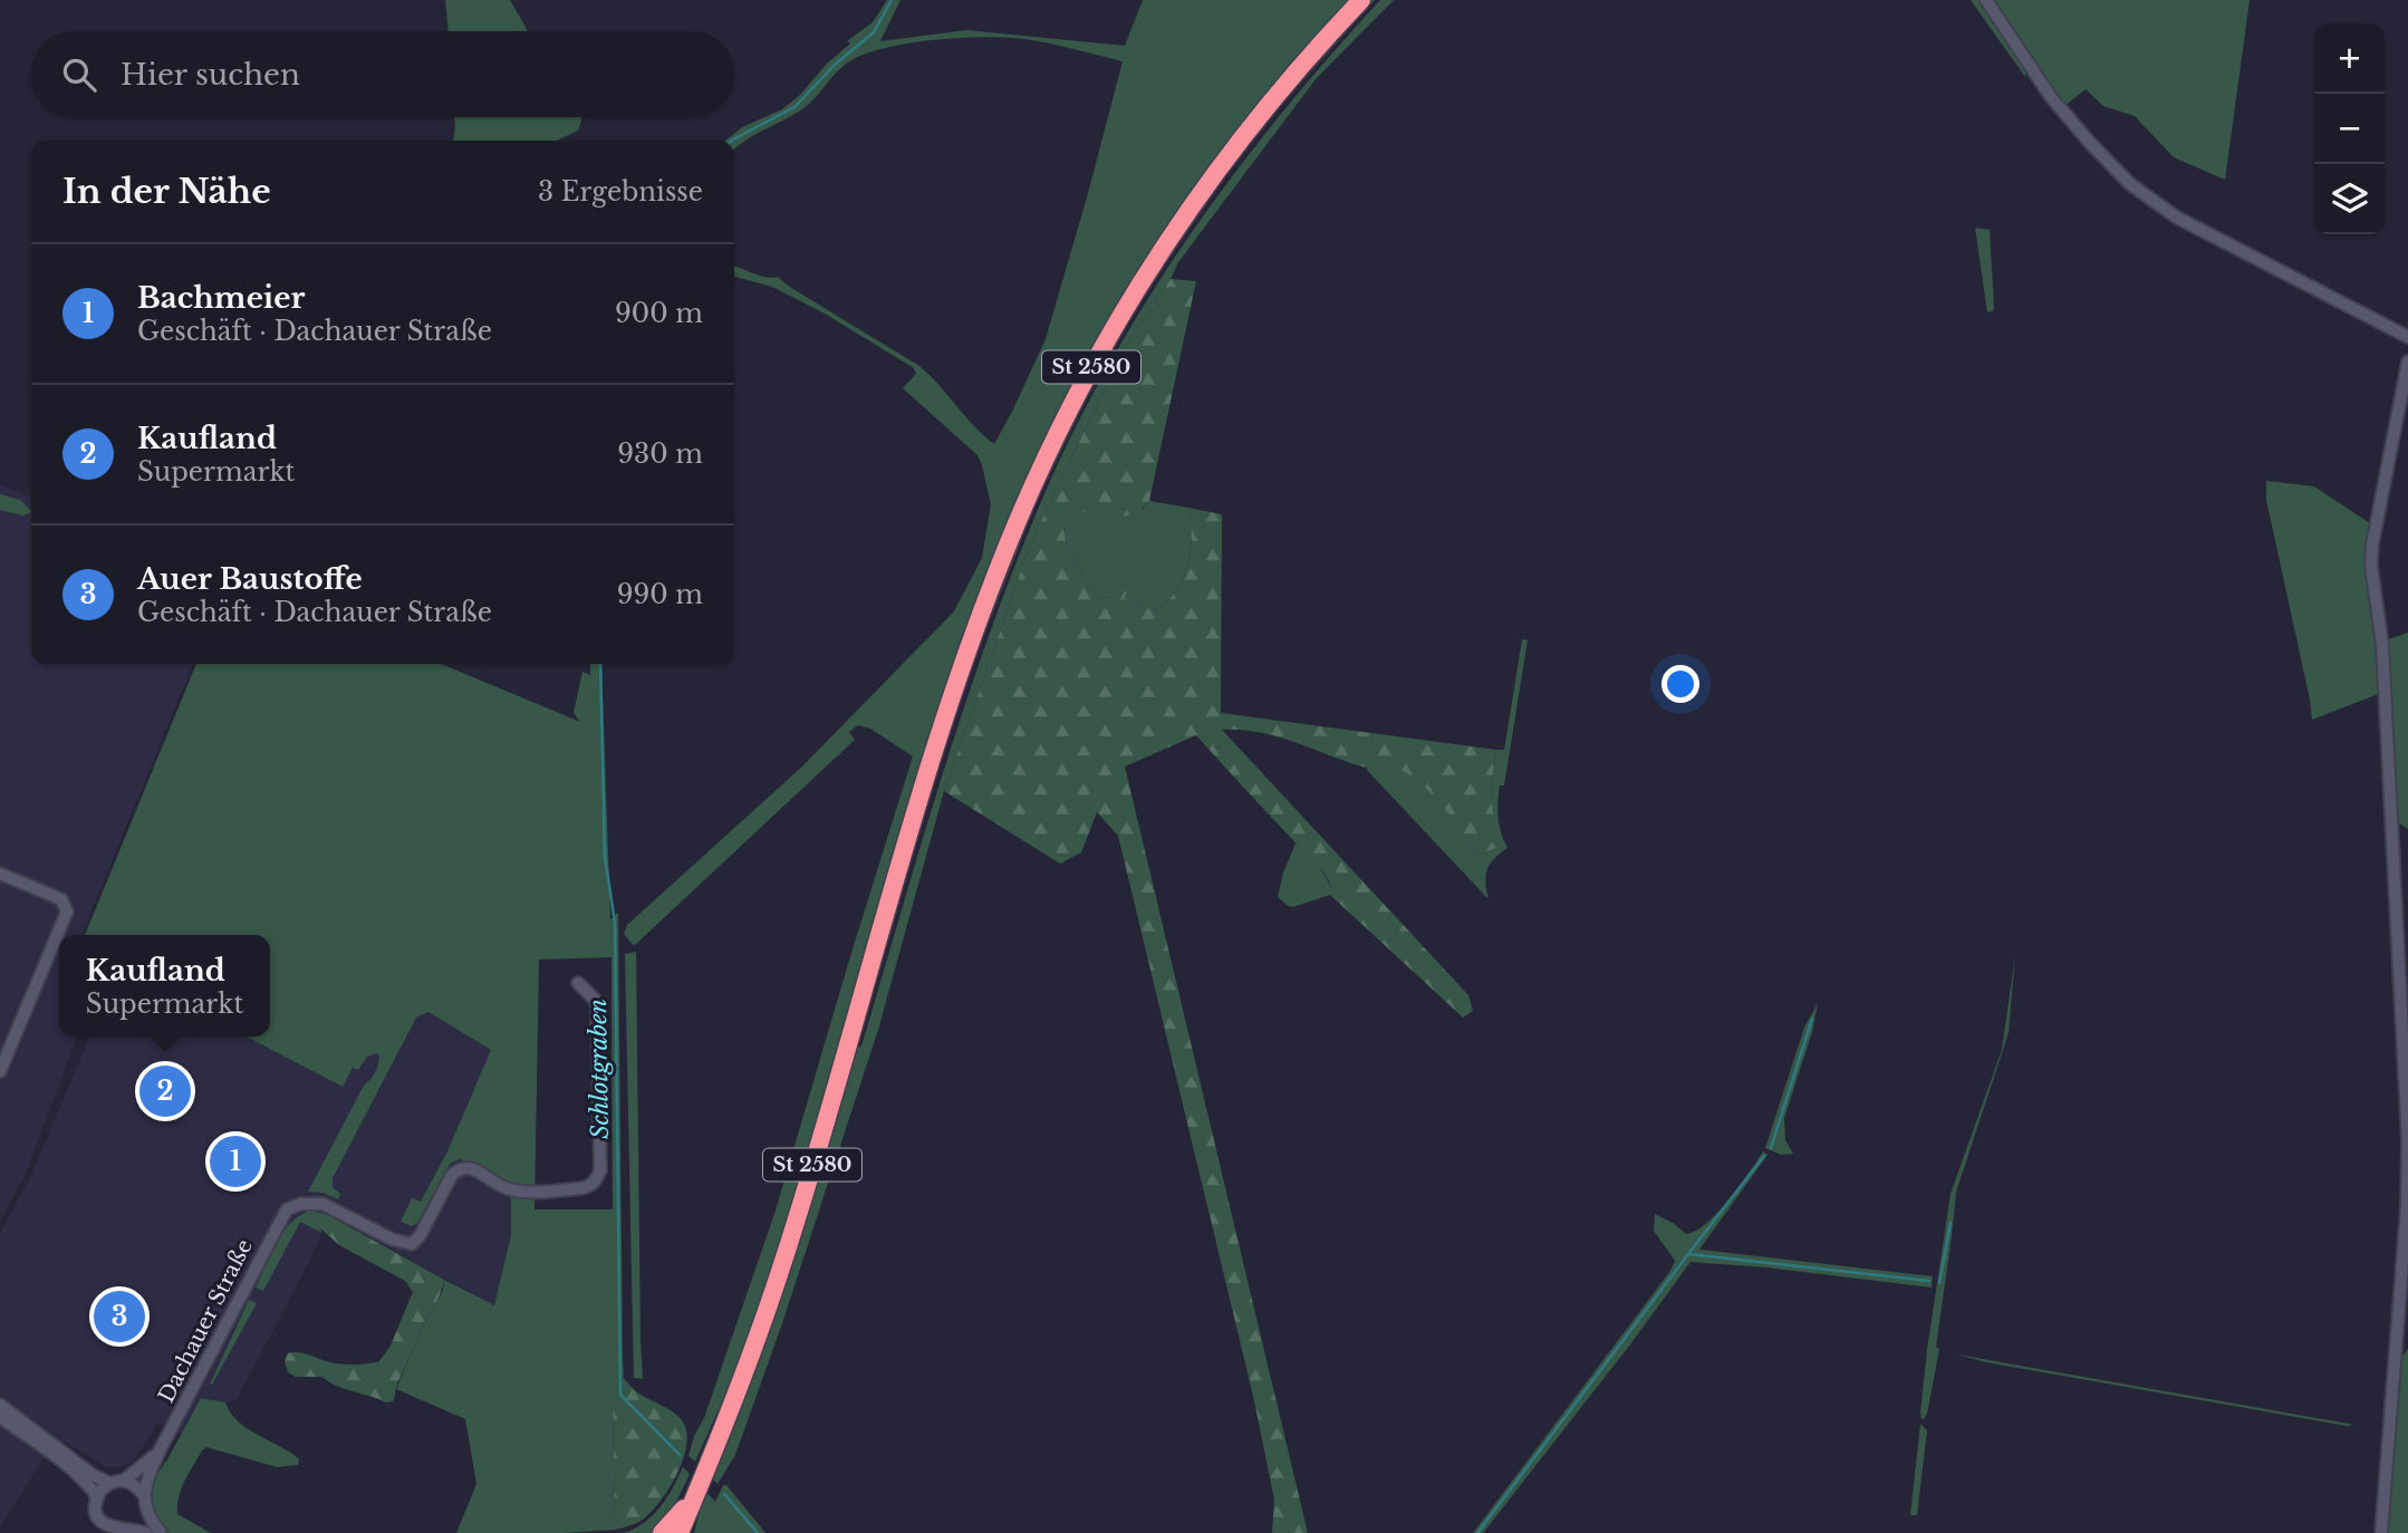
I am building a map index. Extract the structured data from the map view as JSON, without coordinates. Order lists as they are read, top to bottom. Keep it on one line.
{"streets":{"highway":["St 2580"],"street":["Dachauer Straße"]},"water":["Schlotgraben"],"page":{"map_buttons":["+","−"],"search":"Hier suchen","heading":["In der Nähe","3 Ergebnisse"],"list":[{"mark":"1","name":"Bachmeier","note":"Geschäft · Dachauer Straße","value":"900 m"},{"mark":"2","name":"Kaufland","note":"Supermarkt","value":"930 m"},{"mark":"3","name":"Auer Baustoffe","note":"Geschäft · Dachauer Straße","value":"990 m"}],"popup":["Kaufland","Supermarkt"],"pins":["2","1","3"]}}
